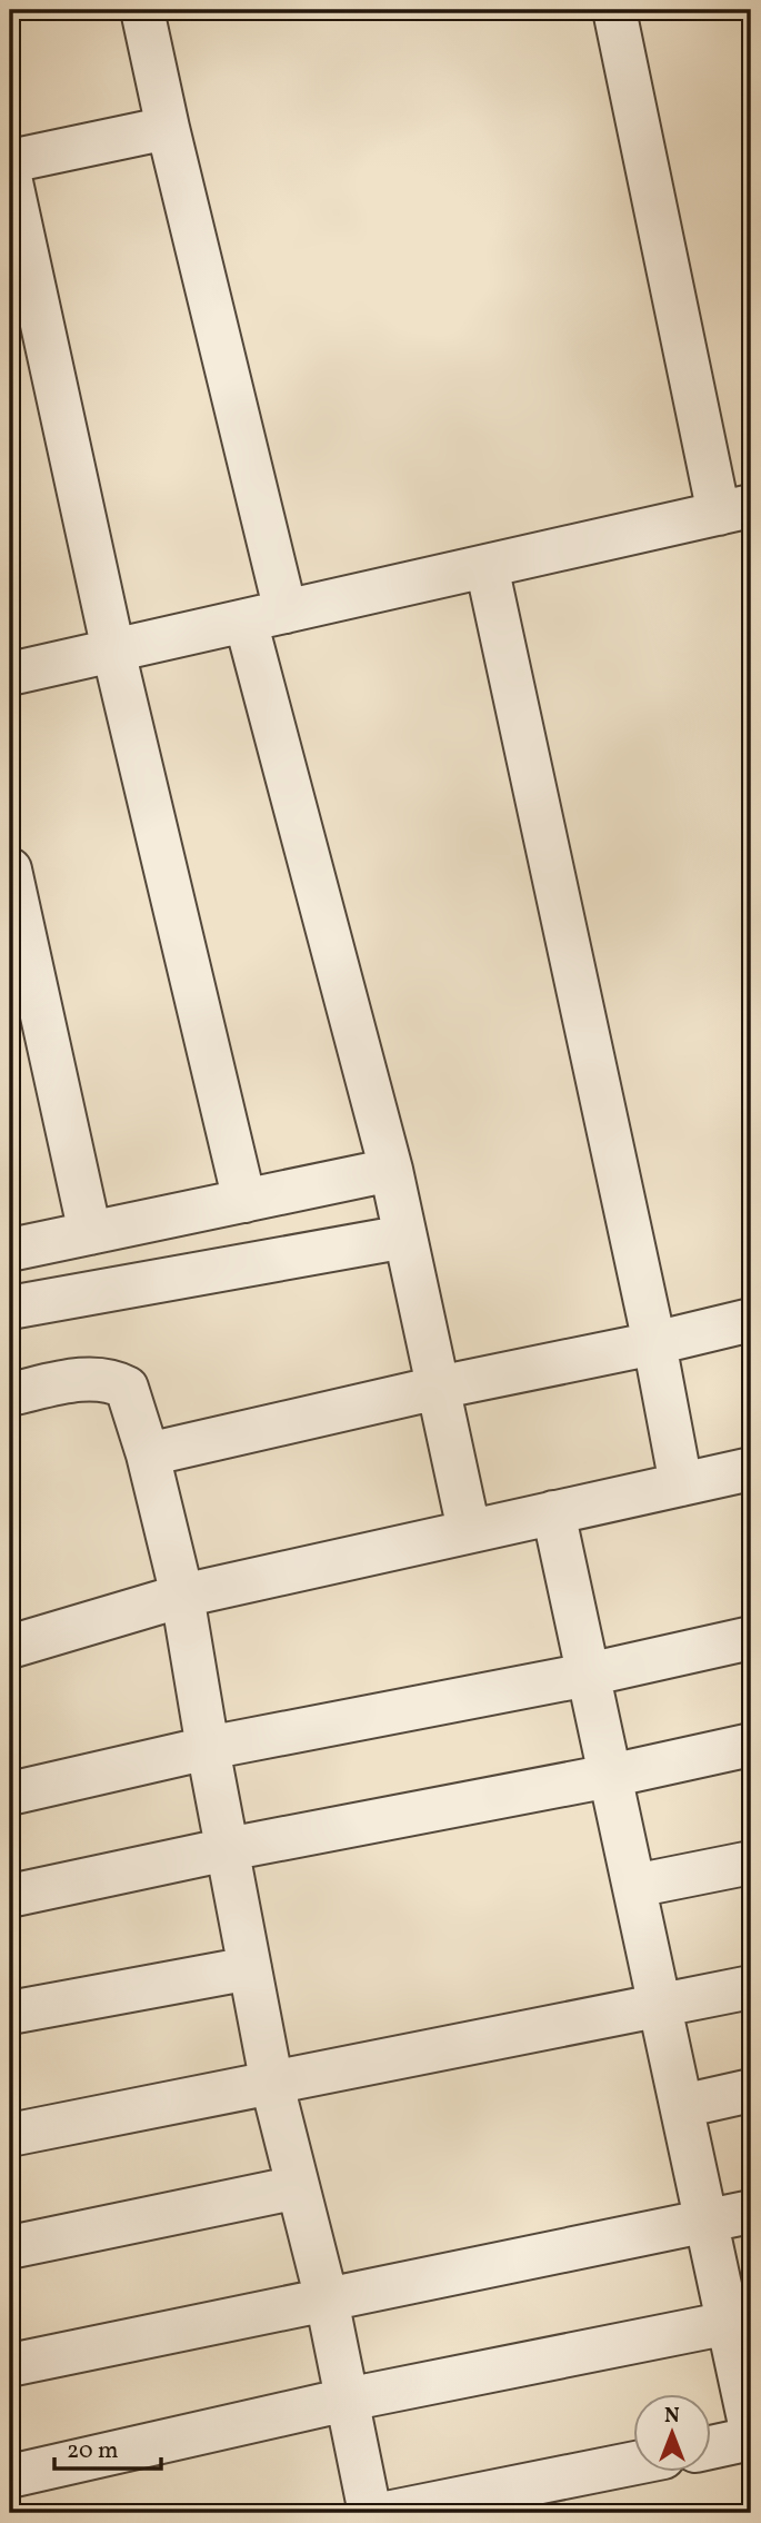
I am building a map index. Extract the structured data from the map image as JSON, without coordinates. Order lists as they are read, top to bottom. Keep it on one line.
{"scale_bar":"20 m","north":"top"}
